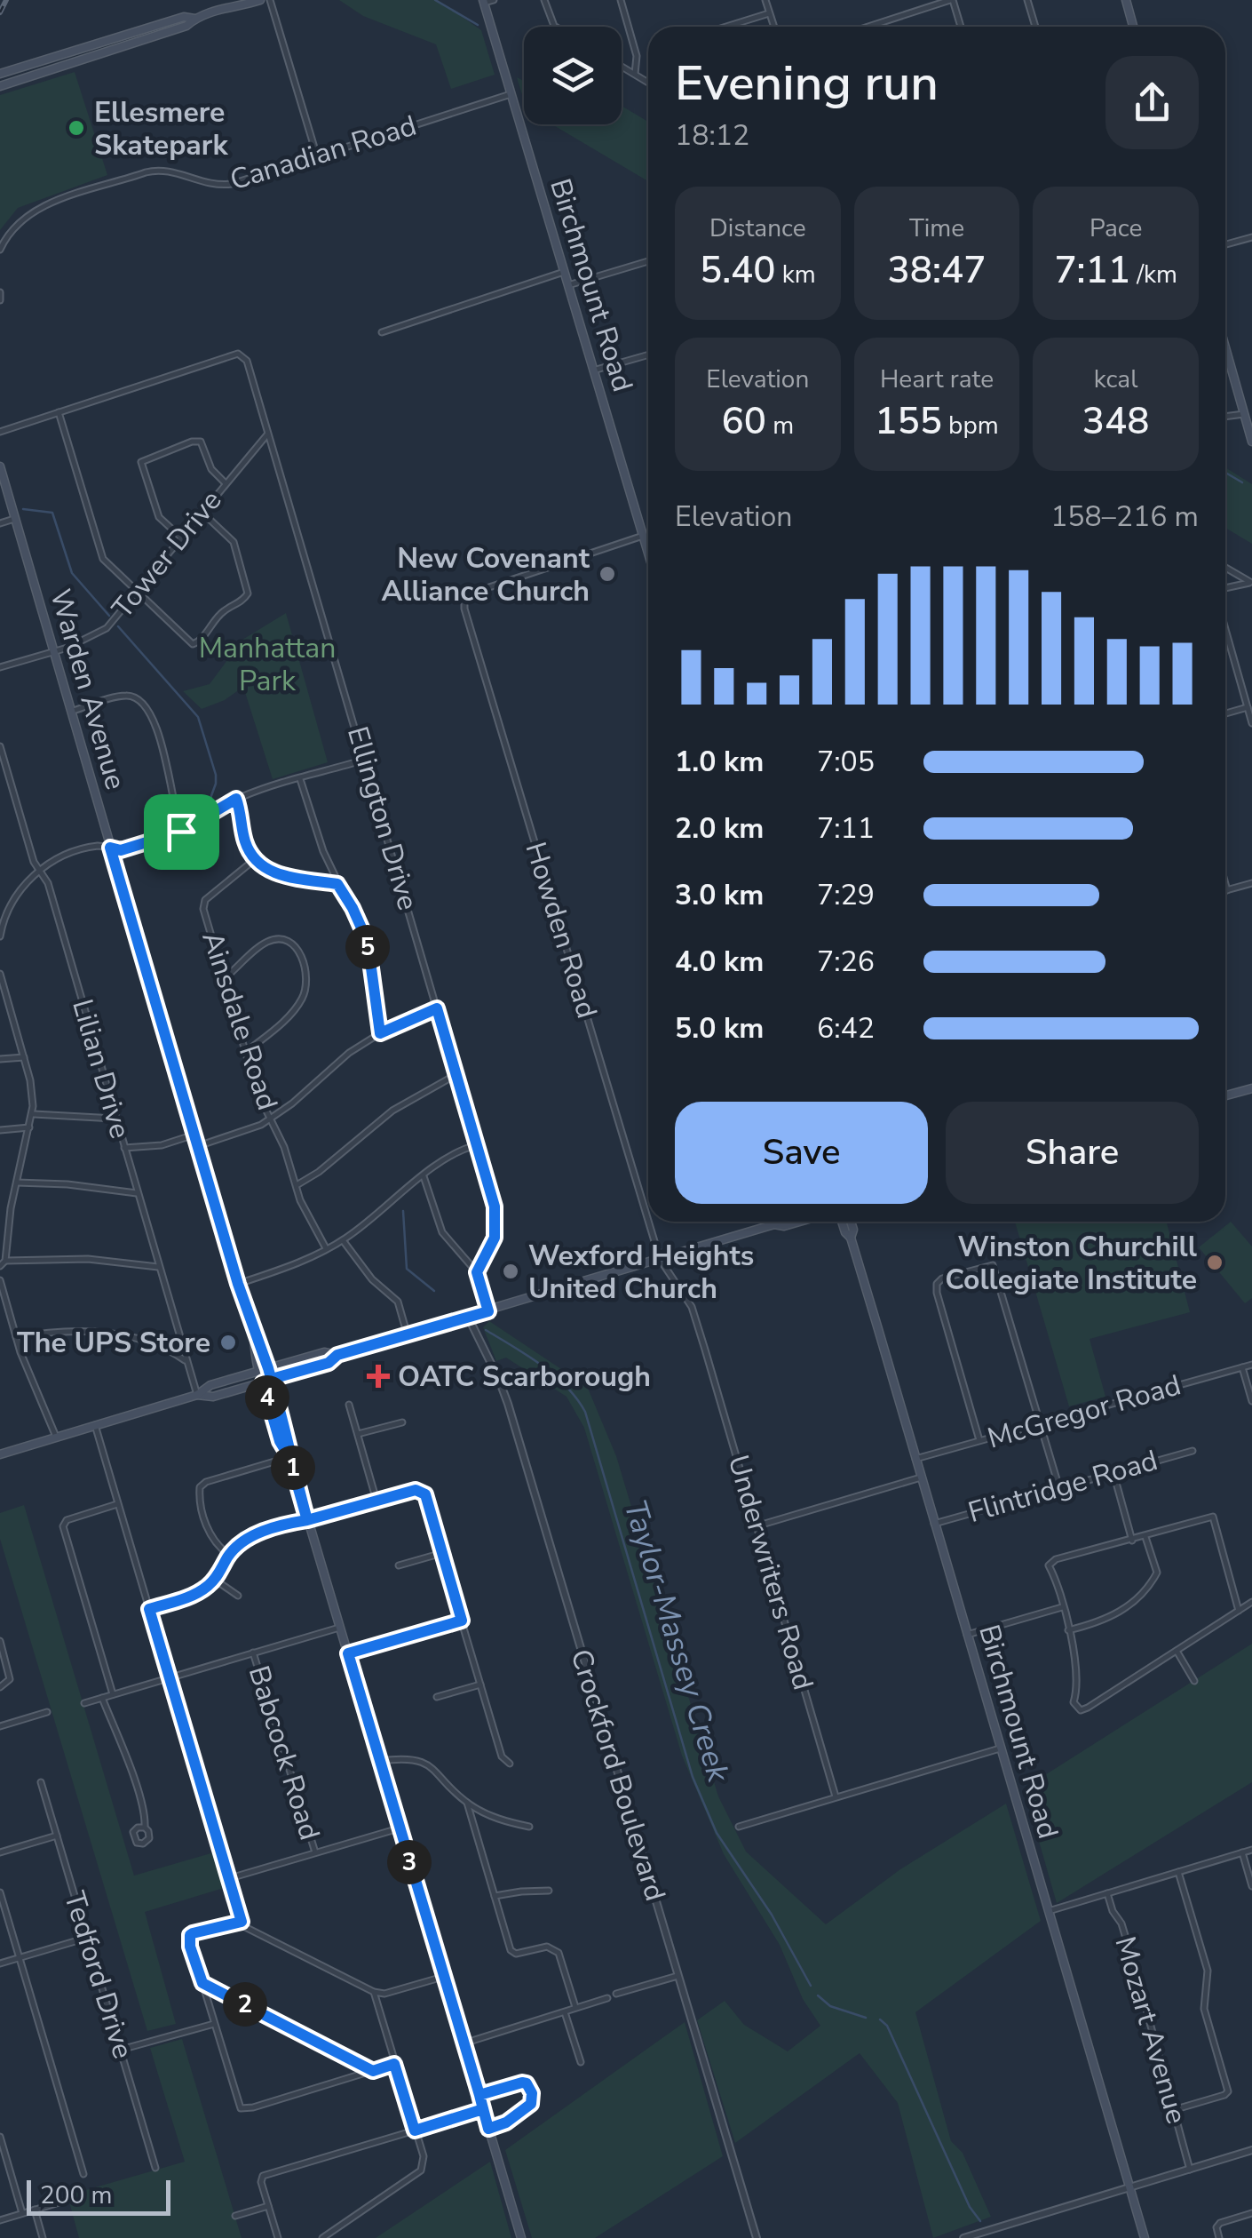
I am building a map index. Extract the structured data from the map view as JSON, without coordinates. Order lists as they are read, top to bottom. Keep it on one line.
{"streets":{"main road":["Birchmount Road","Warden Avenue"],"street":["Canadian Road","Tower Drive","Ellington Drive","Howden Road","Ainsdale Road","Lilian Drive","McGregor Road","Flintridge Road","Underwriters Road","Babcock Road","Crockford Boulevard","Tedford Drive","Mozart Avenue"]},"crossings":[["Canadian Road","Birchmount Road"],["Birchmount Road","Howden Road"],["Birchmount Road","McGregor Road"],["Birchmount Road","Flintridge Road"],["Tower Drive","Warden Avenue"],["Tower Drive","Ellington Drive"],["Howden Road","Underwriters Road"]],"water":["Taylor-Massey Creek"],"parks":["Manhattan Park"],"places":{"other":["Ellesmere Skatepark","New Covenant Alliance Church","Winston Churchill Collegiate Institute","Wexford Heights United Church","The UPS Store"],"health":["OATC Scarborough"]},"scale_bar":"200 m","page":{"heading":["Evening run","18:12"],"stats":[["Distance","5.40 km"],["Time","38:47"],["Pace","7:11 /km"],["Elevation","60 m"],["Heart rate","155 bpm"],["kcal","348"]],"chart":["Elevation","158–216 m"],"list":[{"name":"1.0 km","note":"7:05"},{"name":"2.0 km","note":"7:11"},{"name":"3.0 km","note":"7:29"},{"name":"4.0 km","note":"7:26"},{"name":"5.0 km","note":"6:42"}],"pins":["5","4","1","3","2"],"buttons":["Save","Share"],"scale":"200 m"}}
